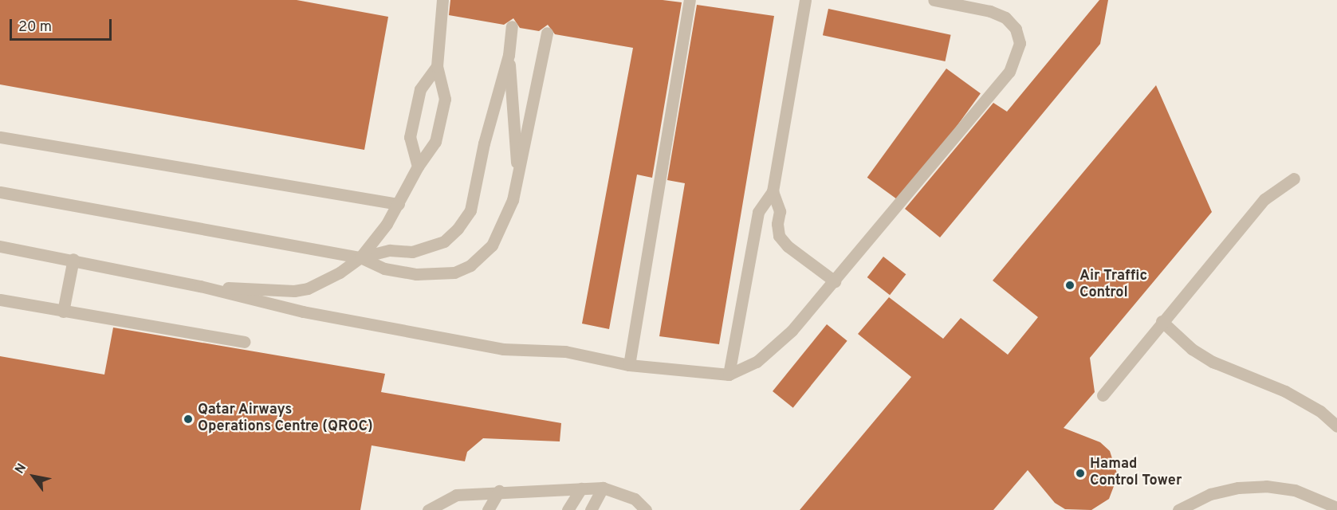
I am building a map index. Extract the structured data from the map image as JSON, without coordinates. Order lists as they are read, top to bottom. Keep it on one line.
{"places":["Air Traffic Control","Qatar Airways Operations Centre (QROC)","Hamad Control Tower"],"scale_bar":"20 m","north":"top left"}
